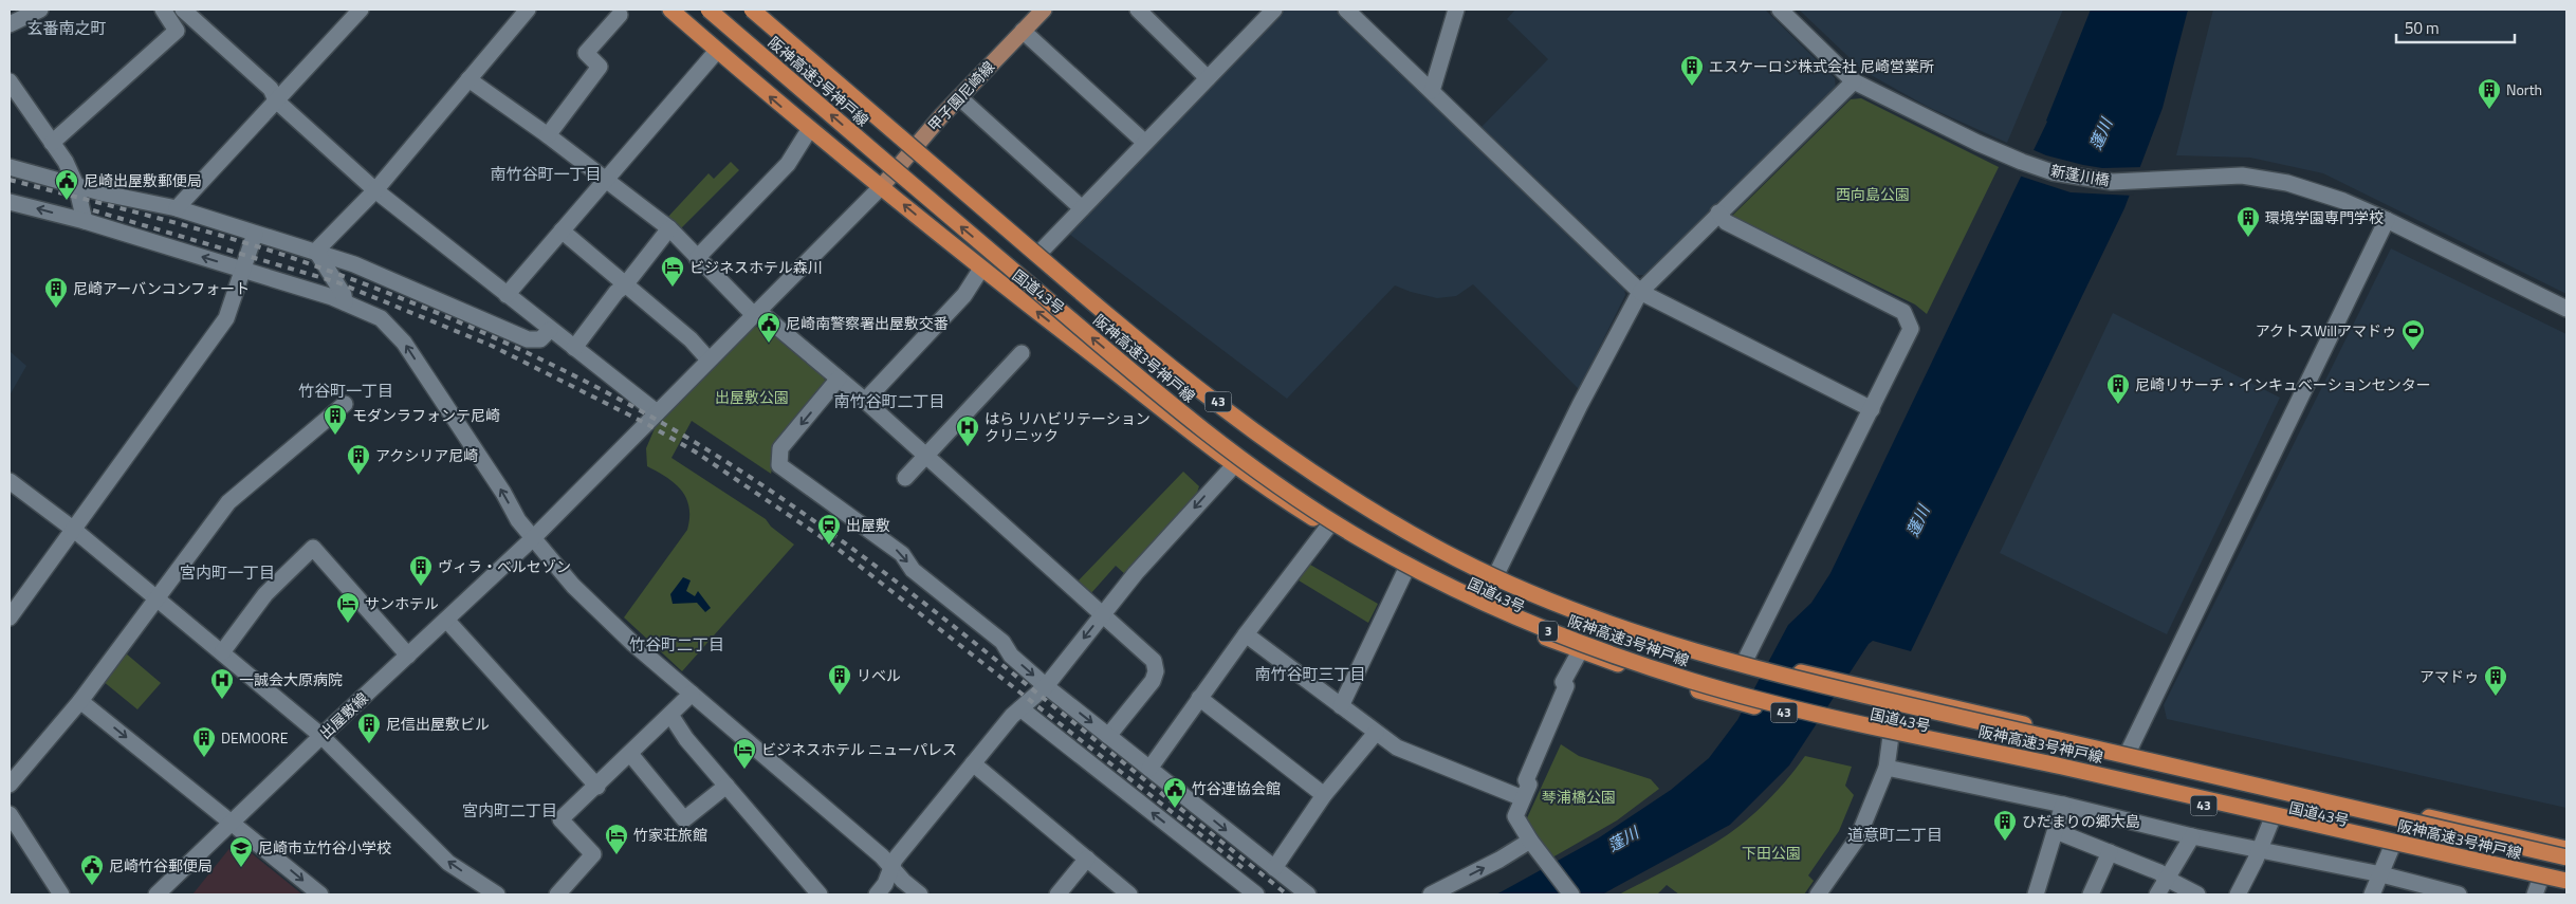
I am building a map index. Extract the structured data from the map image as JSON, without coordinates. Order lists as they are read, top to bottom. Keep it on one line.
{"streets":{"highway":["阪神高速3号神戸線","国道43号","43","3"],"main road":["甲子園尼崎線"],"street":["新蓬川橋","出屋敷線"]},"crossings":[["甲子園尼崎線","国道43号"],["甲子園尼崎線","出屋敷線"],["国道43号","出屋敷線"]],"districts":["玄番南之町","南竹谷町一丁目","竹谷町一丁目","南竹谷町二丁目","宮内町一丁目","竹谷町二丁目","南竹谷町三丁目","宮内町二丁目","道意町二丁目"],"water":["蓬川"],"parks":["西向島公園","出屋敷公園","琴浦橋公園","下田公園"],"places":{"building":["エスケーロジ株式会社 尼崎営業所","North","環境学園専門学校","尼崎アーバンコンフォート","尼崎リサーチ・インキュベーションセンター","モダンラフォンテ尼崎","アクシリア尼崎","ヴィラ・ベルセゾン","リベル","アマドゥ","尼信出屋敷ビル","DEMOORE","ひだまりの郷大島"],"public building":["尼崎出屋敷郵便局","尼崎南警察署出屋敷交番","竹谷連協会館","尼崎竹谷郵便局"],"hotel":["ビジネスホテル森川","サンホテル","ビジネスホテル ニューパレス","竹家荘旅館"],"sports":["アクトスWillアマドゥ"],"hospital":["はら リハビリテーション クリニック","一誠会大原病院"],"station":["出屋敷"],"school or university":["尼崎市立竹谷小学校"]},"scale_bar":"50 m"}
